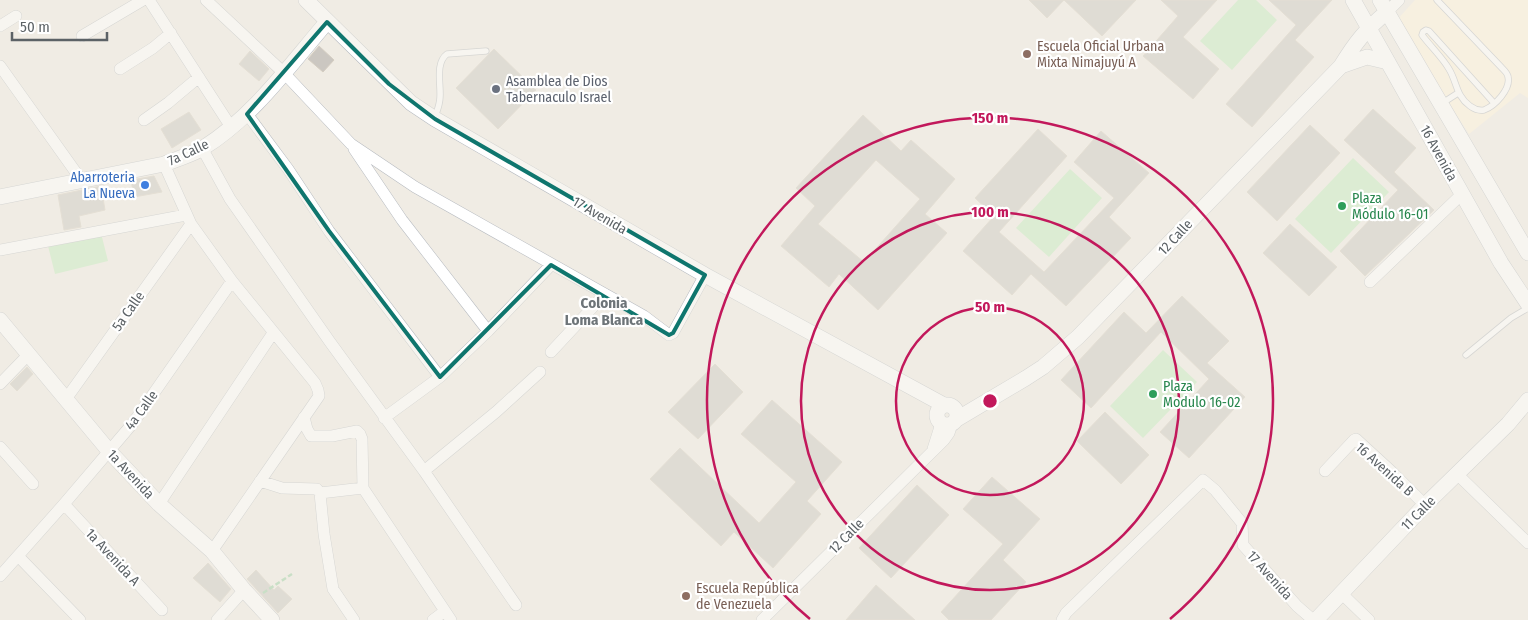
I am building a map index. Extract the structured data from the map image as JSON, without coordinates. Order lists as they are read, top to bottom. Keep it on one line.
{"streets":{"street":["7a Calle","16 Avenida","17 Avenida","12 Calle","5a Calle","4a Calle","16 Avenida B","1a Avenida","11 Calle","1a Avenida A"]},"crossings":[["7a Calle","17 Avenida"],["16 Avenida","12 Calle"],["17 Avenida","12 Calle"],["17 Avenida","11 Calle"],["5a Calle","1a Avenida"],["4a Calle","1a Avenida"],["4a Calle","1a Avenida A"],["16 Avenida B","11 Calle"]],"districts":["Colonia Loma Blanca"],"places":["Escuela Oficial Urbana Mixta Nimajuyú A","Asamblea de Dios Tabernaculo Israel","Abarroteria La Nueva","Plaza Módulo 16-01","Plaza Modulo 16-02","Escuela República de Venezuela"],"scale_bar":"50 m","rings":["150 m","100 m","50 m"]}
